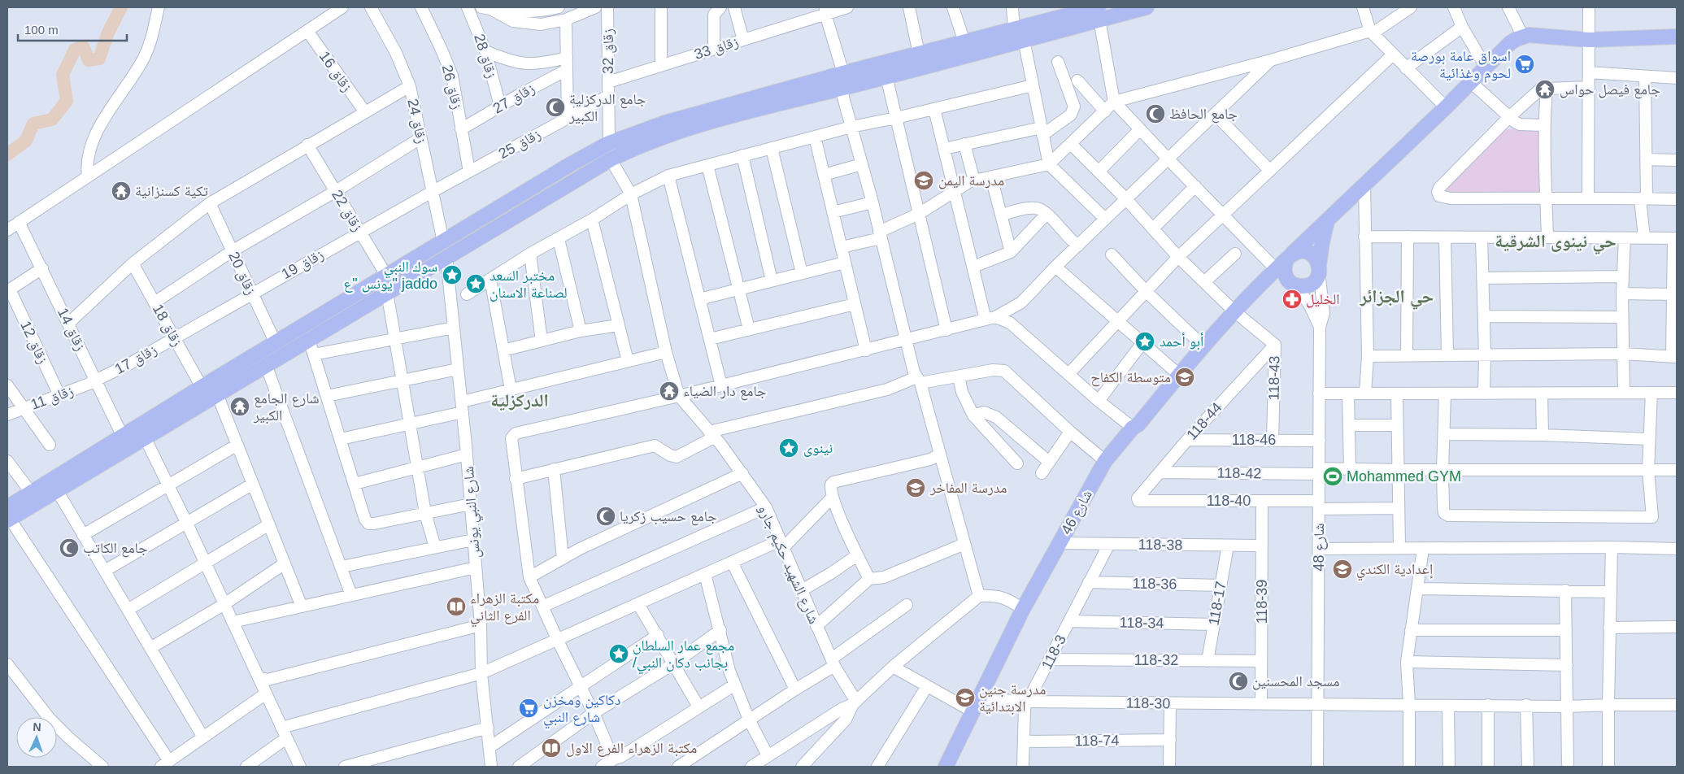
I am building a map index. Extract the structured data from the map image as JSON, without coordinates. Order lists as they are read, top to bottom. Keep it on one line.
{"streets":{"main road":["شارع 46"],"street":["زقاق 33","زقاق 32","زقاق 28","زقاق 16","زقاق 26","زقاق 27","زقاق 24","زقاق 25","زقاق 22","زقاق 19","زقاق 20","زقاق 18","زقاق 14","زقاق 12","زقاق 17","118-43","زقاق 11","118-44","118-46","118-42","118-40","شارع النبي يونس","118-38","شارع 48","شارع الشهيد حكيم جارو","118-36","118-39","118-17","118-34","118-3","118-32","118-30","118-74"]},"crossings":[["زقاق 33","زقاق 32"],["زقاق 32","زقاق 25"],["زقاق 28","زقاق 27"],["زقاق 26","زقاق 27"],["زقاق 26","زقاق 25"],["زقاق 24","زقاق 25"],["زقاق 24","زقاق 19"],["زقاق 25","زقاق 19"],["زقاق 22","زقاق 19"],["زقاق 19","زقاق 20"],["زقاق 19","زقاق 18"],["زقاق 19","زقاق 17"],["زقاق 18","زقاق 17"],["زقاق 14","زقاق 17"],["زقاق 14","زقاق 11"],["زقاق 12","زقاق 11"],["زقاق 17","زقاق 11"],["118-43","118-44"],["118-43","118-46"],["118-43","شارع 46"],["118-44","118-46"],["118-44","118-42"],["118-44","118-40"],["118-46","شارع 48"],["118-42","شارع 48"],["118-40","شارع 48"],["118-40","118-39"],["شارع 46","118-38"],["شارع 46","شارع 48"],["شارع 46","118-30"],["118-38","118-39"],["118-38","118-17"],["118-38","118-3"],["شارع 48","118-30"],["118-36","118-17"],["118-36","118-3"],["118-39","118-32"],["118-39","118-30"],["118-17","118-34"],["118-17","118-32"],["118-34","118-3"],["118-3","118-32"],["118-3","118-30"],["118-3","118-74"]],"districts":["حي نينوى الشرقية","حي الجزائر","الدركزلية"],"places":{"supermarket":["اسواق عامة بورصة لحوم وغذائية","دكاكين ومخزن شارع النبي"],"temple":["جامع فيصل حواس","تكية كسنزانية","جامع دار الضياء","شارع الجامع الكبير"],"mosque":["جامع الدركزلية الكبير","جامع الحافظ","جامع حسيب زكريا","جامع الكاتب","مسجد المحسنين"],"school or university":["مدرسة اليمن","متوسطة الكفاح","مدرسة المفاخر","إعدادية الكندي","مدرسة جنين الابتدائية"],"place":["سوك النبي يونس \"ع\" jaddo","مختبر السعد لصناعة الاسنان","أبو أحمد","نينوى","مجمع عمار السلطان /بجانب دكان النبي"],"pharmacy":["الخليل"],"sports":["Mohammed GYM"],"library":["مكتبة الزهراء الفرع الثاني","مكتبة الزهراء الفرع الاول"]},"scale_bar":"100 m","north":"top"}
